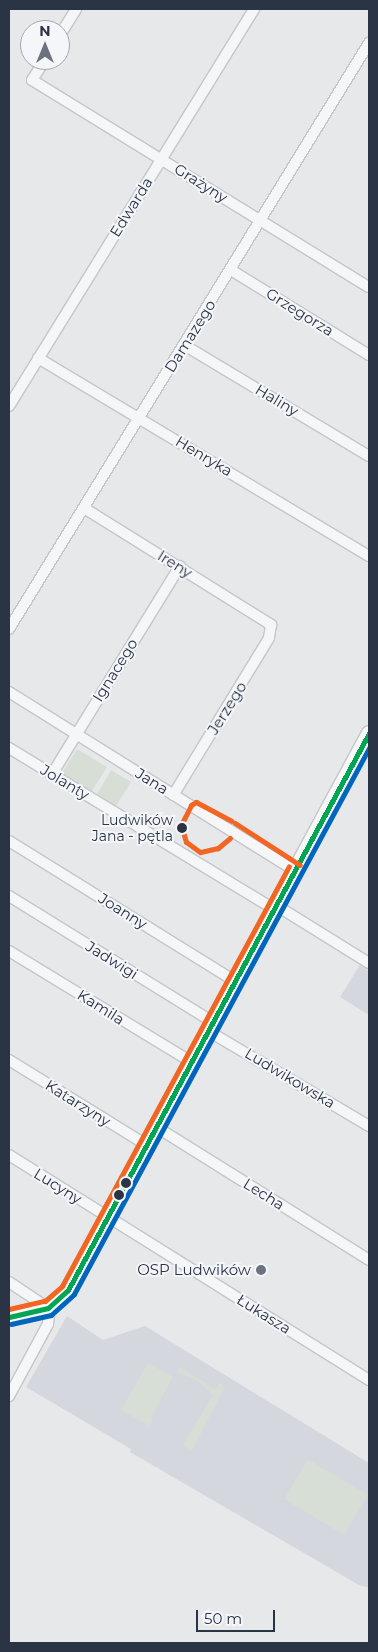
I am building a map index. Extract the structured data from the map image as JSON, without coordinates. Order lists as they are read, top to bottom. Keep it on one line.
{"streets":{"street":["Grażyny","Edwarda","Grzegorza","Damazego","Haliny","Henryka","Ireny","Ignacego","Jerzego","Jana","Jolanty","Joanny","Jadwigi","Kamila","Ludwikowska","Katarzyny","Lucyny","Lecha","Łukasza"]},"crossings":[["Grażyny","Edwarda"],["Grażyny","Damazego"],["Edwarda","Henryka"],["Grzegorza","Damazego"],["Damazego","Haliny"],["Damazego","Henryka"],["Damazego","Ireny"],["Ireny","Ignacego"],["Ireny","Jerzego"],["Ignacego","Jana"],["Ignacego","Jolanty"],["Jerzego","Jana"],["Jadwigi","Ludwikowska"],["Lucyny","Łukasza"]],"places":["Ludwików Jana - pętla","OSP Ludwików"],"scale_bar":"50 m","north":"top"}
